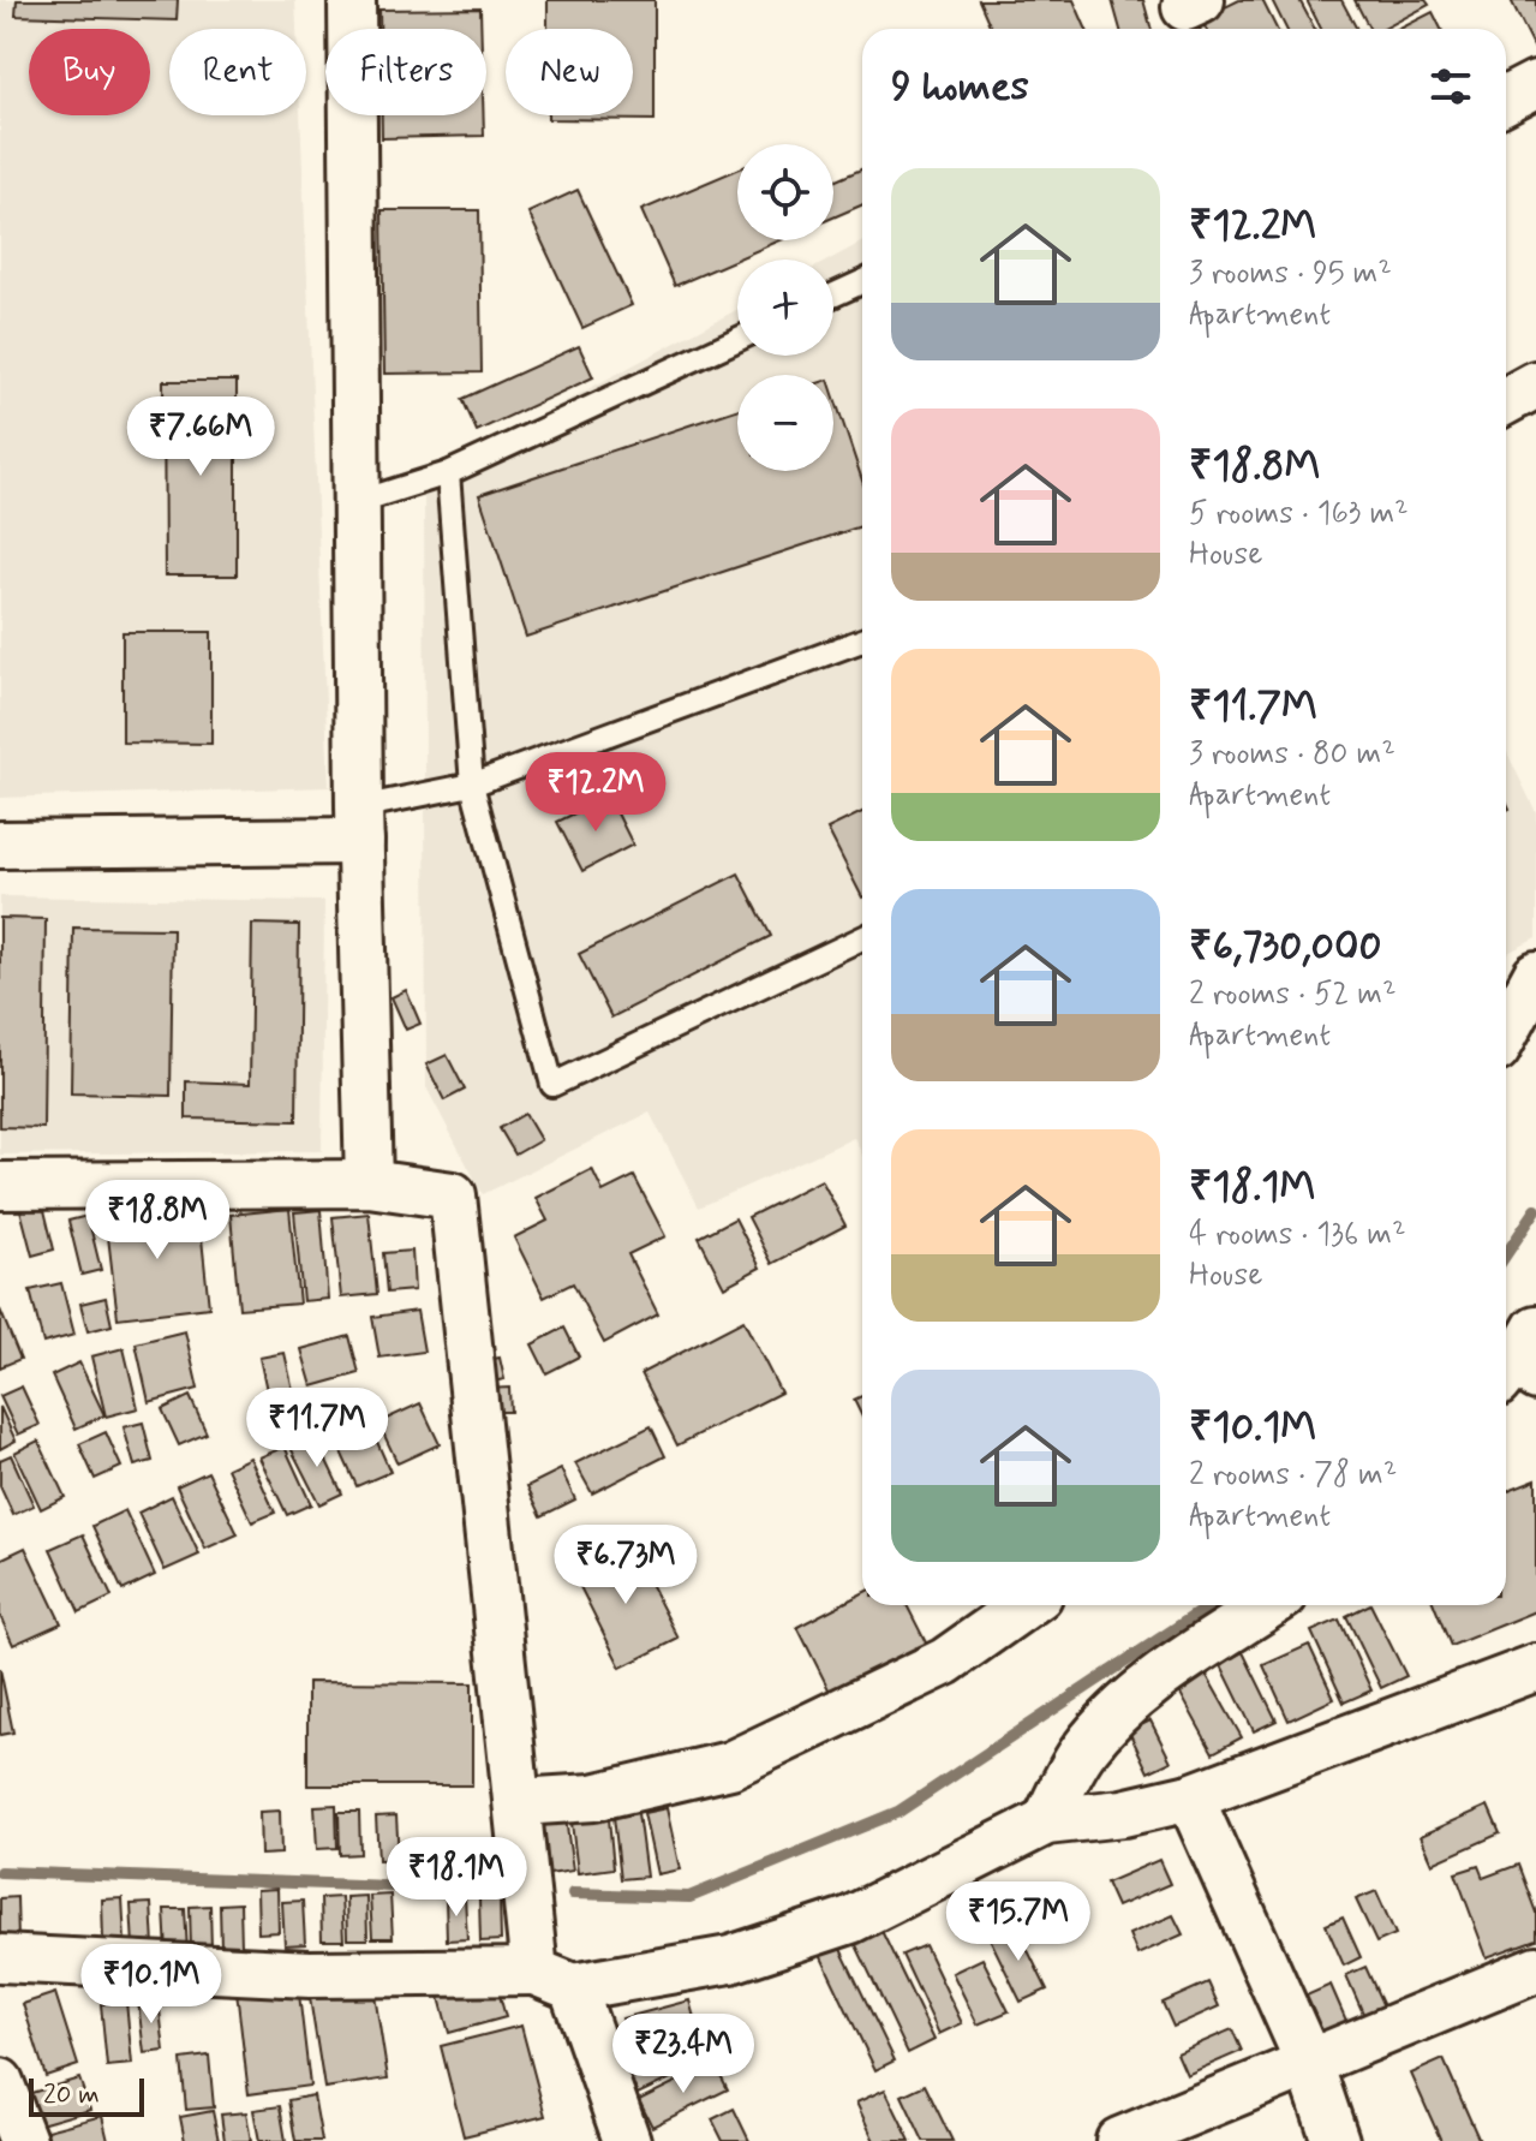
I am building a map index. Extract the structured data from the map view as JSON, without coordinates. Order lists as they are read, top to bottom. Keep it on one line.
{"scale_bar":"20 m","page":{"chip":["Buy","Rent","Filters","New"],"heading":"9 homes","map_buttons":["+","−"],"list":[{"name":"₹12.2M","note":"3 rooms · 95 m² · Apartment"},{"name":"₹18.8M","note":"5 rooms · 163 m² · House"},{"name":"₹11.7M","note":"3 rooms · 80 m² · Apartment"},{"name":"₹6,730,000","note":"2 rooms · 52 m² · Apartment"},{"name":"₹18.1M","note":"4 rooms · 136 m² · House"},{"name":"₹10.1M","note":"2 rooms · 78 m² · Apartment"}],"price":["₹7.66M","₹12.2M","₹18.8M","₹11.7M","₹6.73M","₹18.1M","₹15.7M","₹10.1M","₹23.4M"],"scale":"20 m"}}
